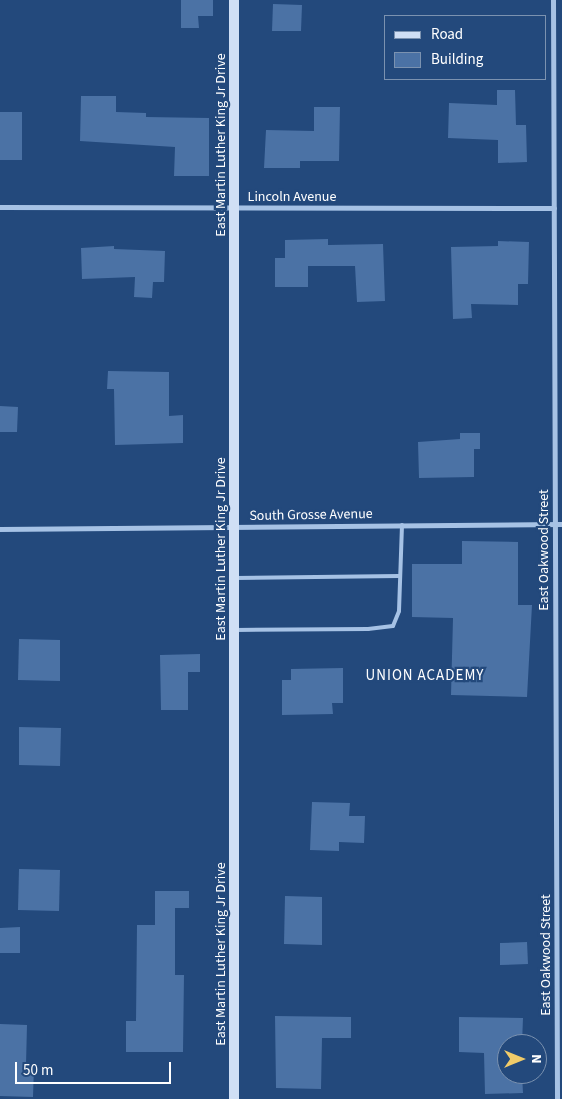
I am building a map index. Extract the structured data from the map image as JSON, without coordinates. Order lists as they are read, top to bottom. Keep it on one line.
{"streets":{"street":["East Martin Luther King Jr Drive","Lincoln Avenue","South Grosse Avenue","East Oakwood Street"]},"crossings":[["East Martin Luther King Jr Drive","Lincoln Avenue"],["East Martin Luther King Jr Drive","South Grosse Avenue"],["Lincoln Avenue","East Oakwood Street"],["South Grosse Avenue","East Oakwood Street"]],"districts":["UNION ACADEMY"],"legend":["Road","Building"],"scale_bar":"50 m","north":"right"}
